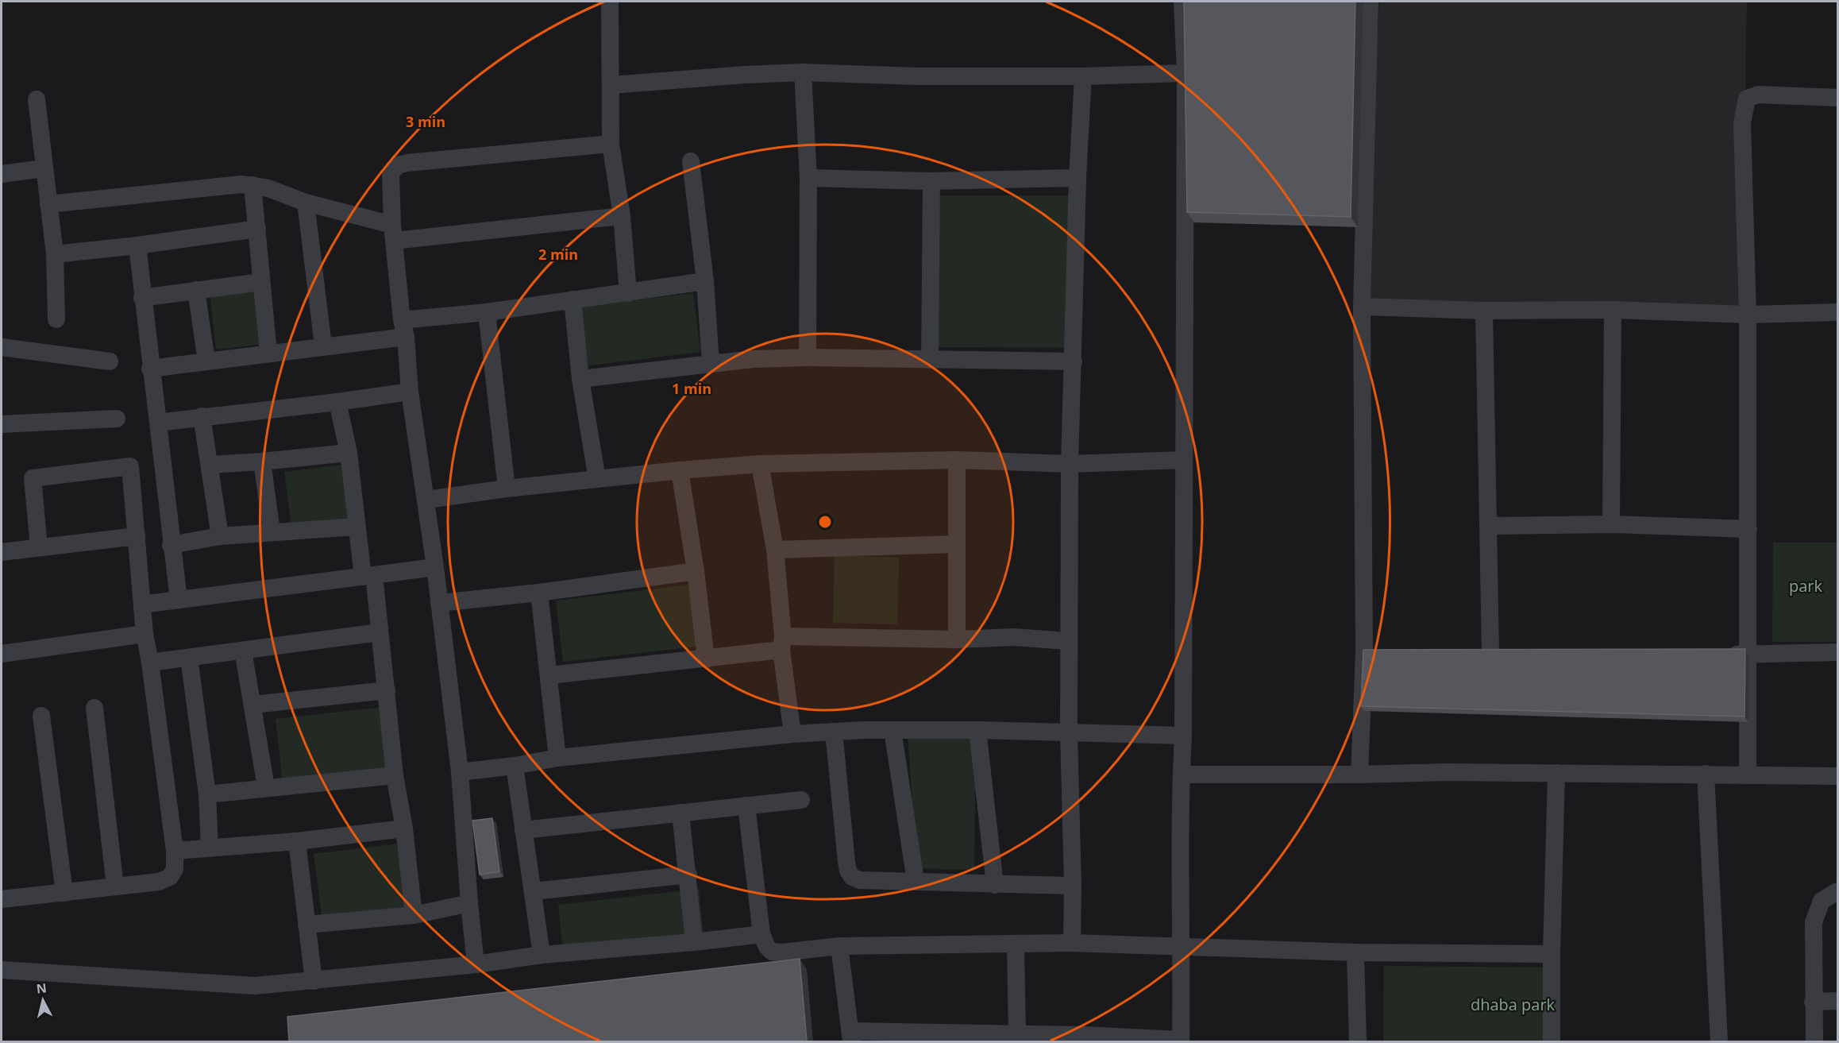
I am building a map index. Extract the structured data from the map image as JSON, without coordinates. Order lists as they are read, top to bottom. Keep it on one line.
{"parks":["park","dhaba park"],"north":"top","rings":["3 min","2 min","1 min"]}
